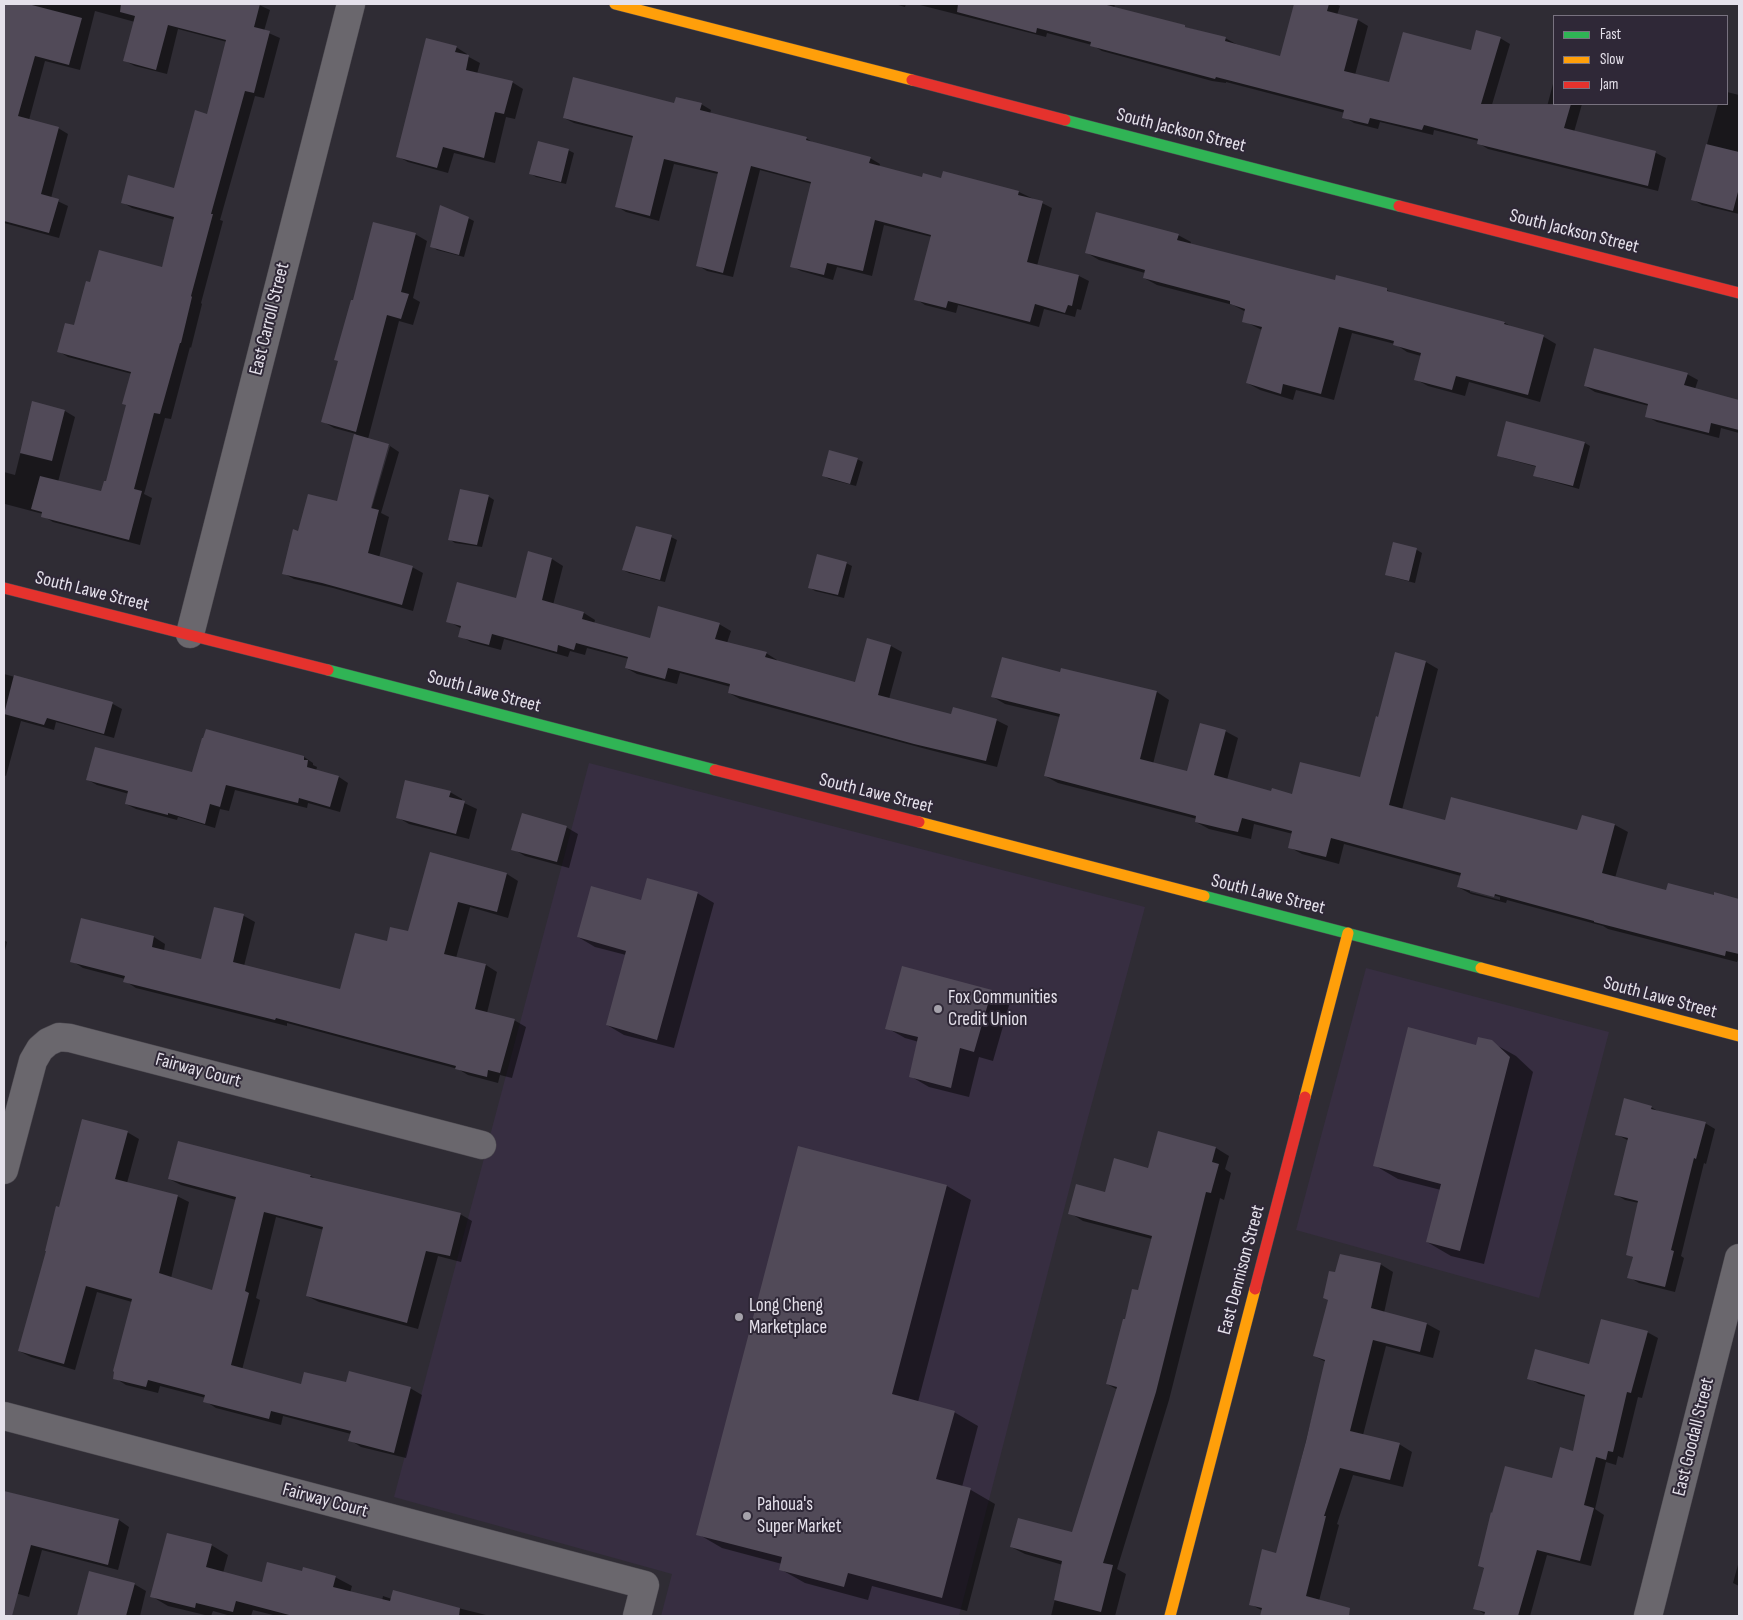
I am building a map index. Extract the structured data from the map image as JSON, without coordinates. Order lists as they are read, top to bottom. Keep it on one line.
{"streets":{"street":["South Jackson Street","East Carroll Street","South Lawe Street","Fairway Court","East Dennison Street","East Goodall Street"]},"crossings":[["East Carroll Street","South Lawe Street"],["South Lawe Street","East Dennison Street"]],"places":["Fox Communities Credit Union","Long Cheng Marketplace","Pahoua's Super Market"],"legend":["Fast","Slow","Jam"]}
